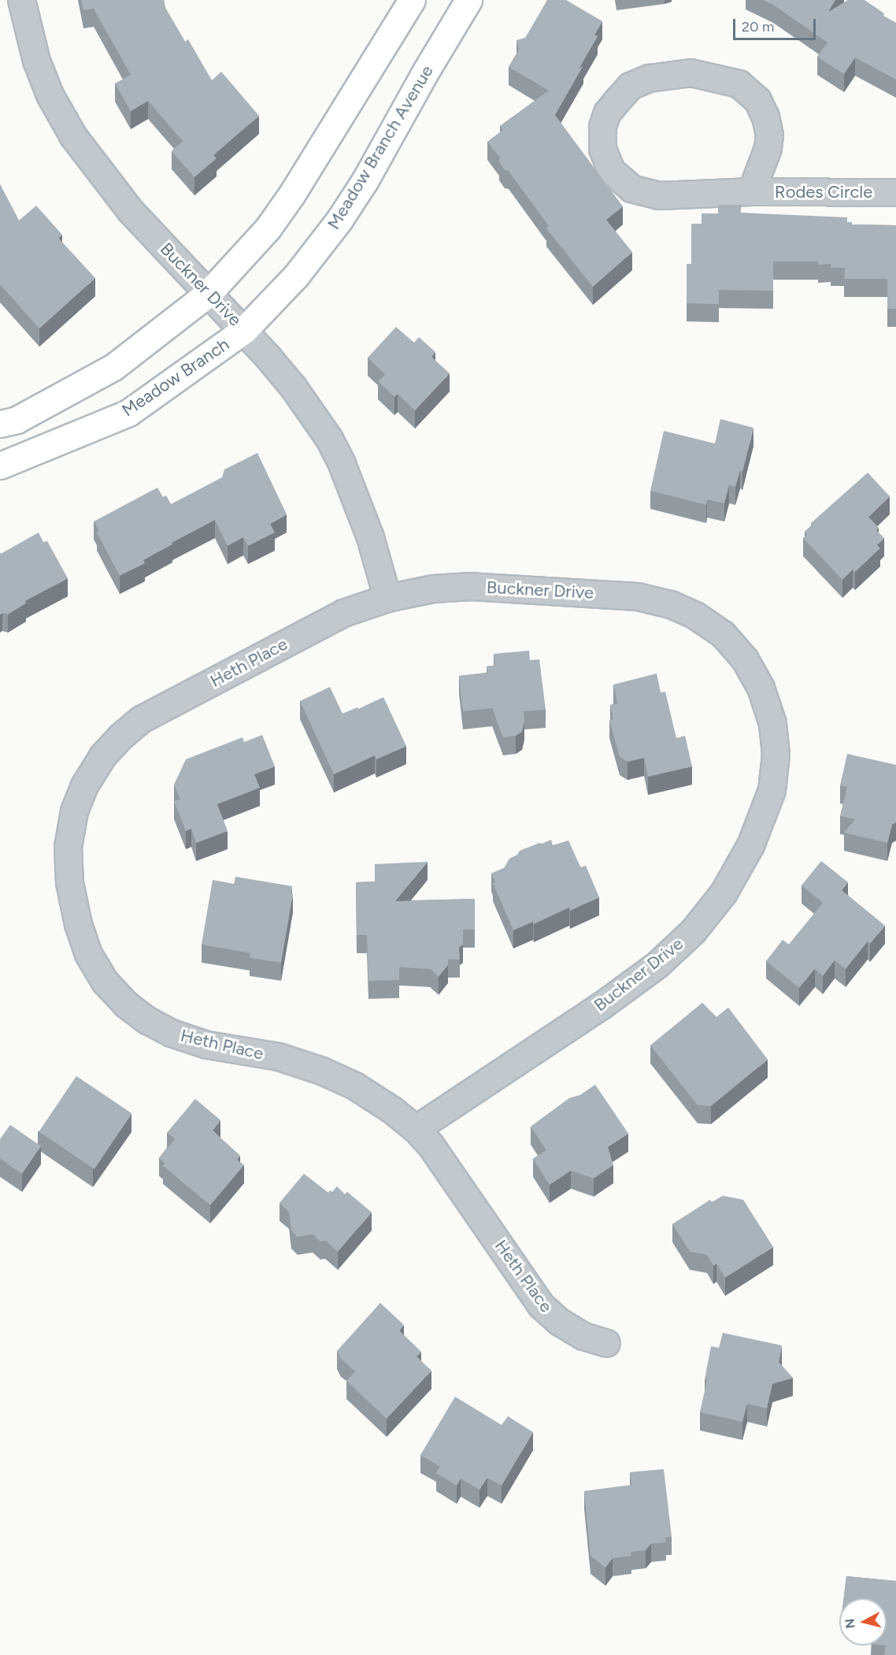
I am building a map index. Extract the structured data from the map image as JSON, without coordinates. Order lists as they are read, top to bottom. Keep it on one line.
{"streets":{"main road":["Meadow Branch Avenue","Meadow Branch"],"street":["Rodes Circle","Buckner Drive","Heth Place"]},"crossings":[["Meadow Branch Avenue","Buckner Drive"],["Meadow Branch Avenue","Meadow Branch"],["Buckner Drive","Meadow Branch"],["Buckner Drive","Heth Place"]],"scale_bar":"20 m","north":"left"}
